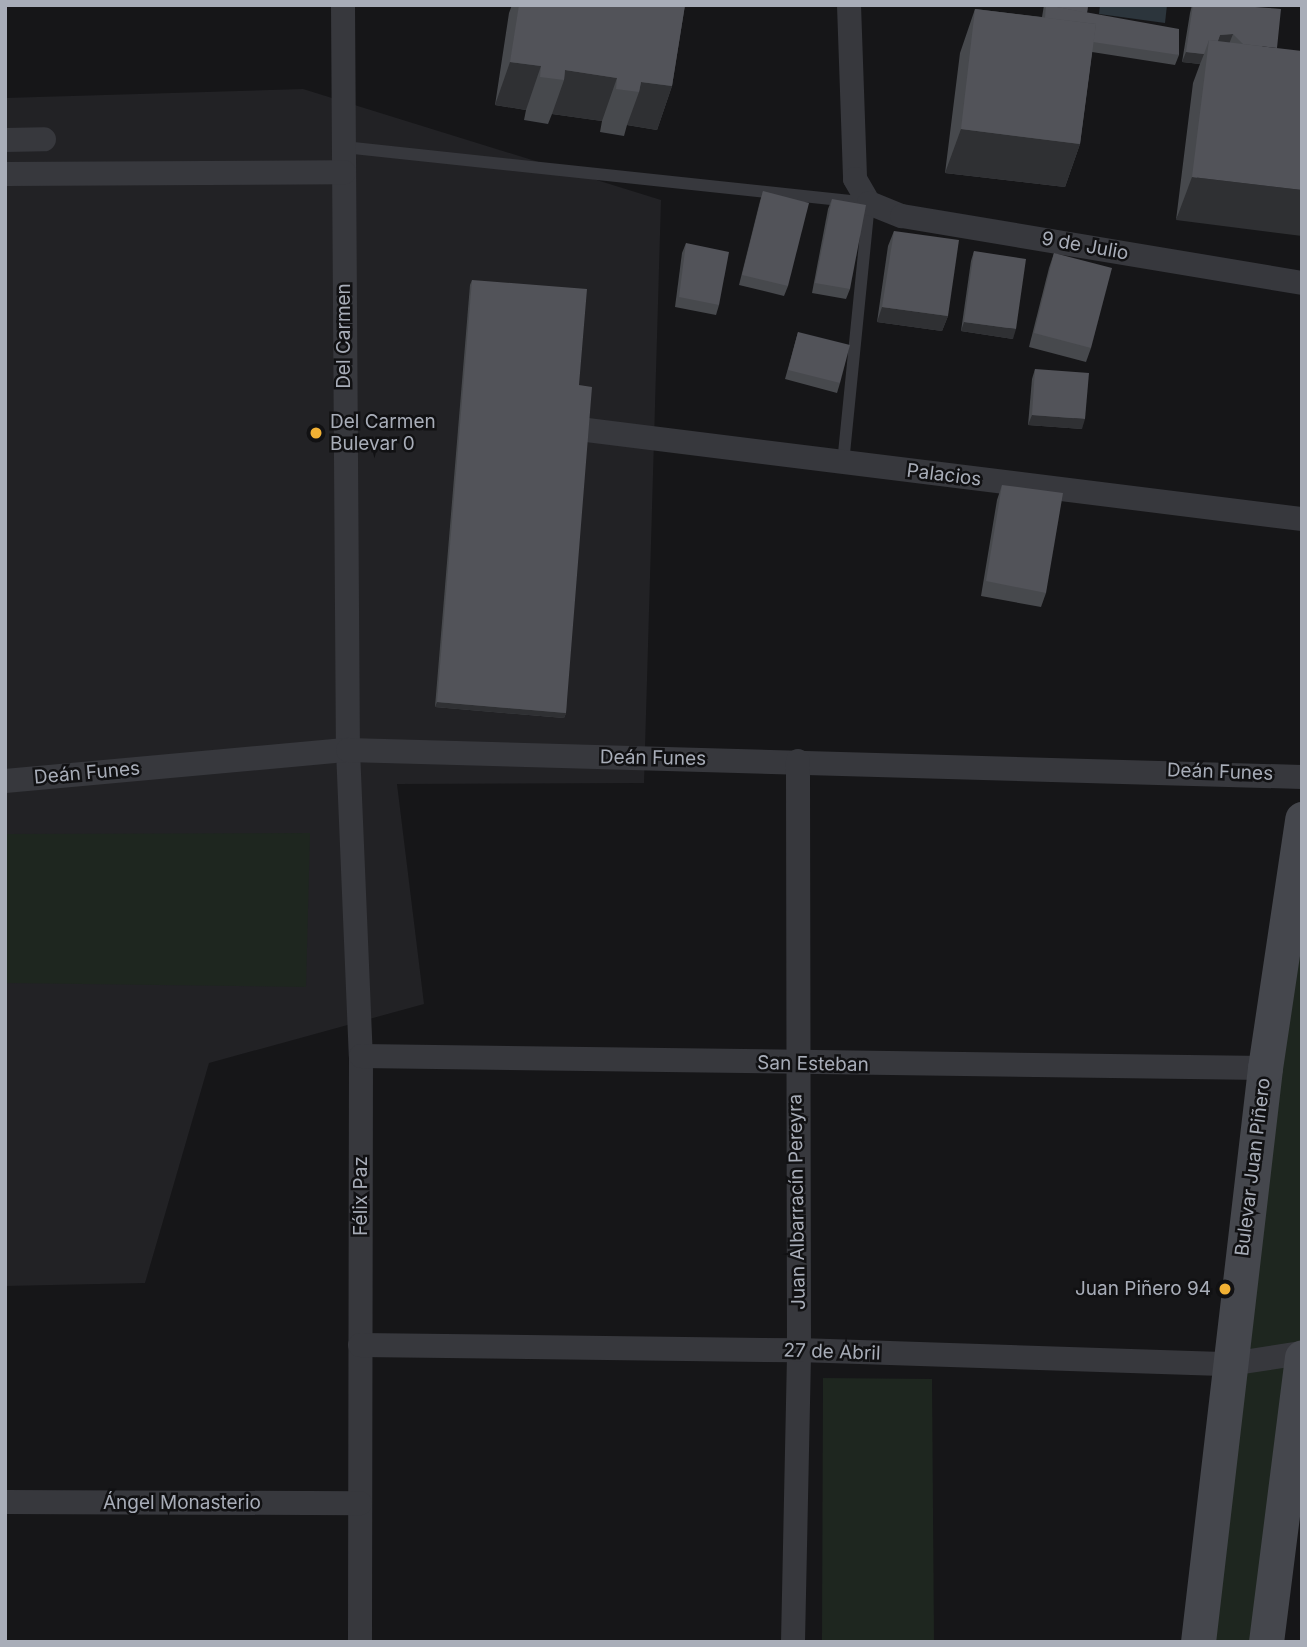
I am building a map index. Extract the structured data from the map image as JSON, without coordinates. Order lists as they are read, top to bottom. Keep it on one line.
{"streets":{"main road":["Bulevar Juan Piñero"],"street":["9 de Julio","Del Carmen","Palacios","Deán Funes","San Esteban","Félix Paz","Juan Albarracín Pereyra","27 de Abril","Ángel Monasterio"]},"crossings":[["Del Carmen","Deán Funes"],["Del Carmen","Félix Paz"],["Deán Funes","Félix Paz"],["Deán Funes","Juan Albarracín Pereyra"],["San Esteban","Bulevar Juan Piñero"],["San Esteban","Félix Paz"],["San Esteban","Juan Albarracín Pereyra"],["Bulevar Juan Piñero","27 de Abril"],["Félix Paz","27 de Abril"],["Félix Paz","Ángel Monasterio"],["Juan Albarracín Pereyra","27 de Abril"]],"places":["Del Carmen Bulevar 0","Juan Piñero 94"]}
